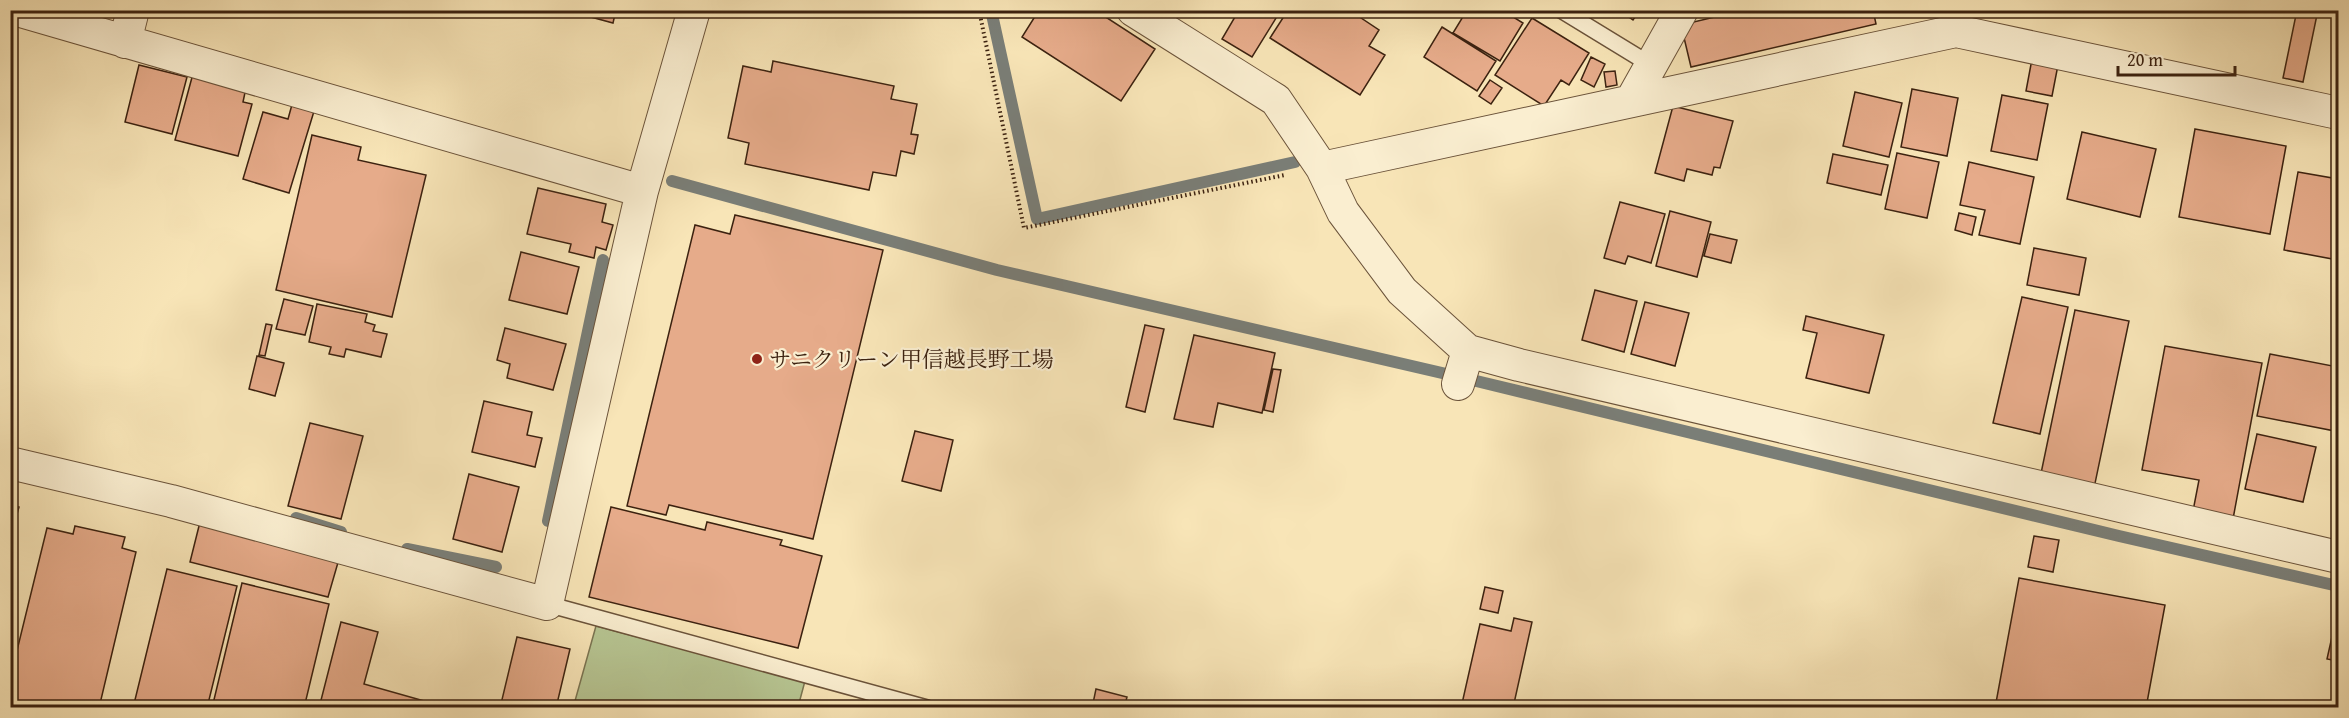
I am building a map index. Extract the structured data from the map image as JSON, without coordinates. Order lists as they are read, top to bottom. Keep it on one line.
{"places":["サニクリーン甲信越長野工場"],"scale_bar":"20 m"}
